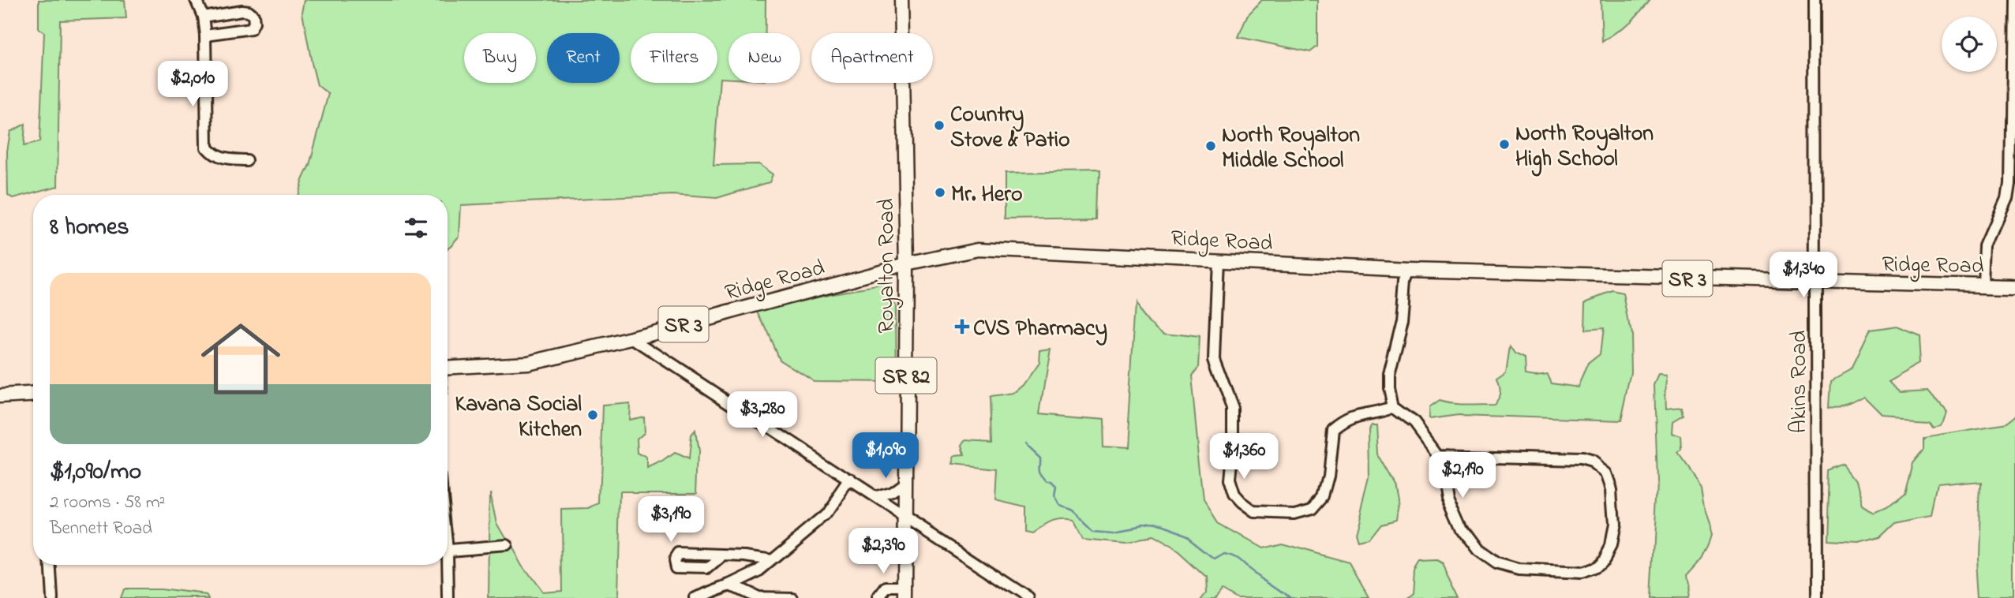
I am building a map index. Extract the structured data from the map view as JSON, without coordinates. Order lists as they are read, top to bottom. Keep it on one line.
{"streets":{"main road":["Ridge Road","Royalton Road","SR 3","SR 82"],"street":["Akins Road"]},"crossings":[["Ridge Road","Royalton Road"],["Ridge Road","Akins Road"]],"places":{"other":["Country Stove & Patio","North Royalton High School","North Royalton Middle School","Mr. Hero","Kavana Social Kitchen"],"health":["CVS Pharmacy"]},"page":{"chip":["Buy","Rent","Filters","New","Apartment"],"price":["$2,010","$1,340","$3,280","$1,090","$1,360","$2,190","$3,190","$2,390"],"heading":"8 homes","list":[{"name":"$1,090/mo","note":"2 rooms · 58 m² · Bennett Road"}]}}
